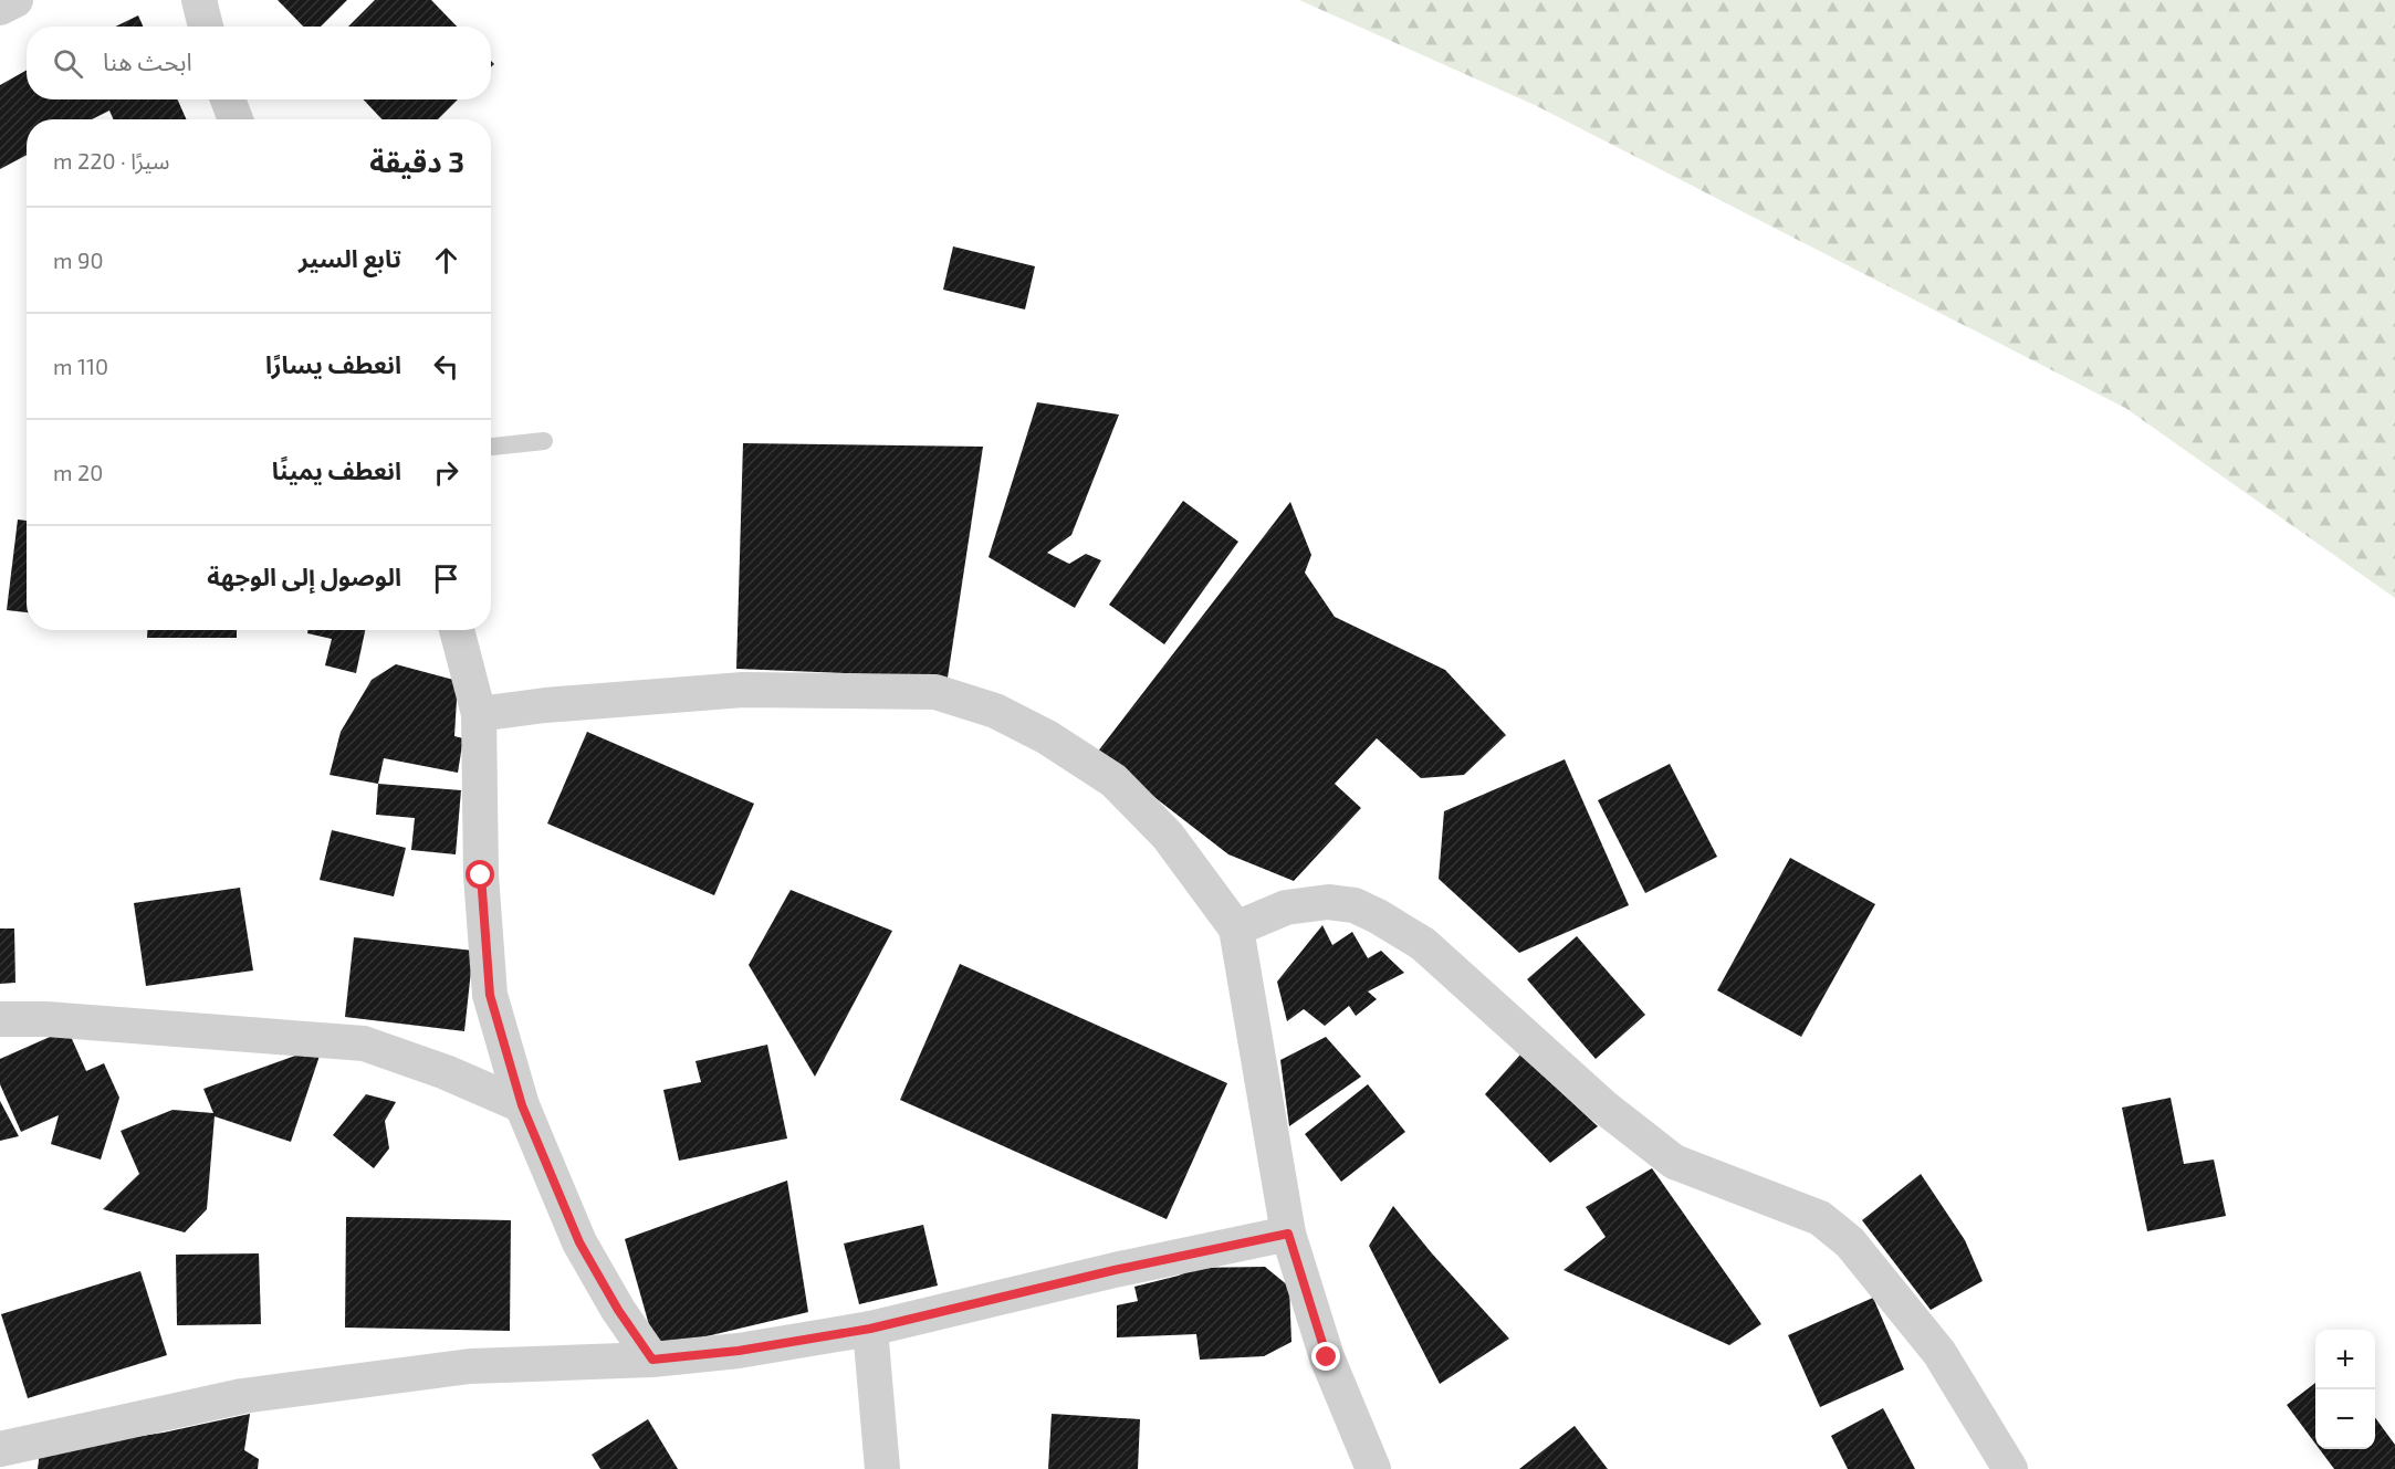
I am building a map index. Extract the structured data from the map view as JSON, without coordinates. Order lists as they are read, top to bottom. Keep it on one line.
{"page":{"search":"ابحث هنا","heading":["3 دقيقة","سيرًا · 220 m"],"list":[["تابع السير","90 m"],["انعطف يسارًا","110 m"],["انعطف يمينًا","20 m"],"الوصول إلى الوجهة"],"map_buttons":["+","−"]}}
